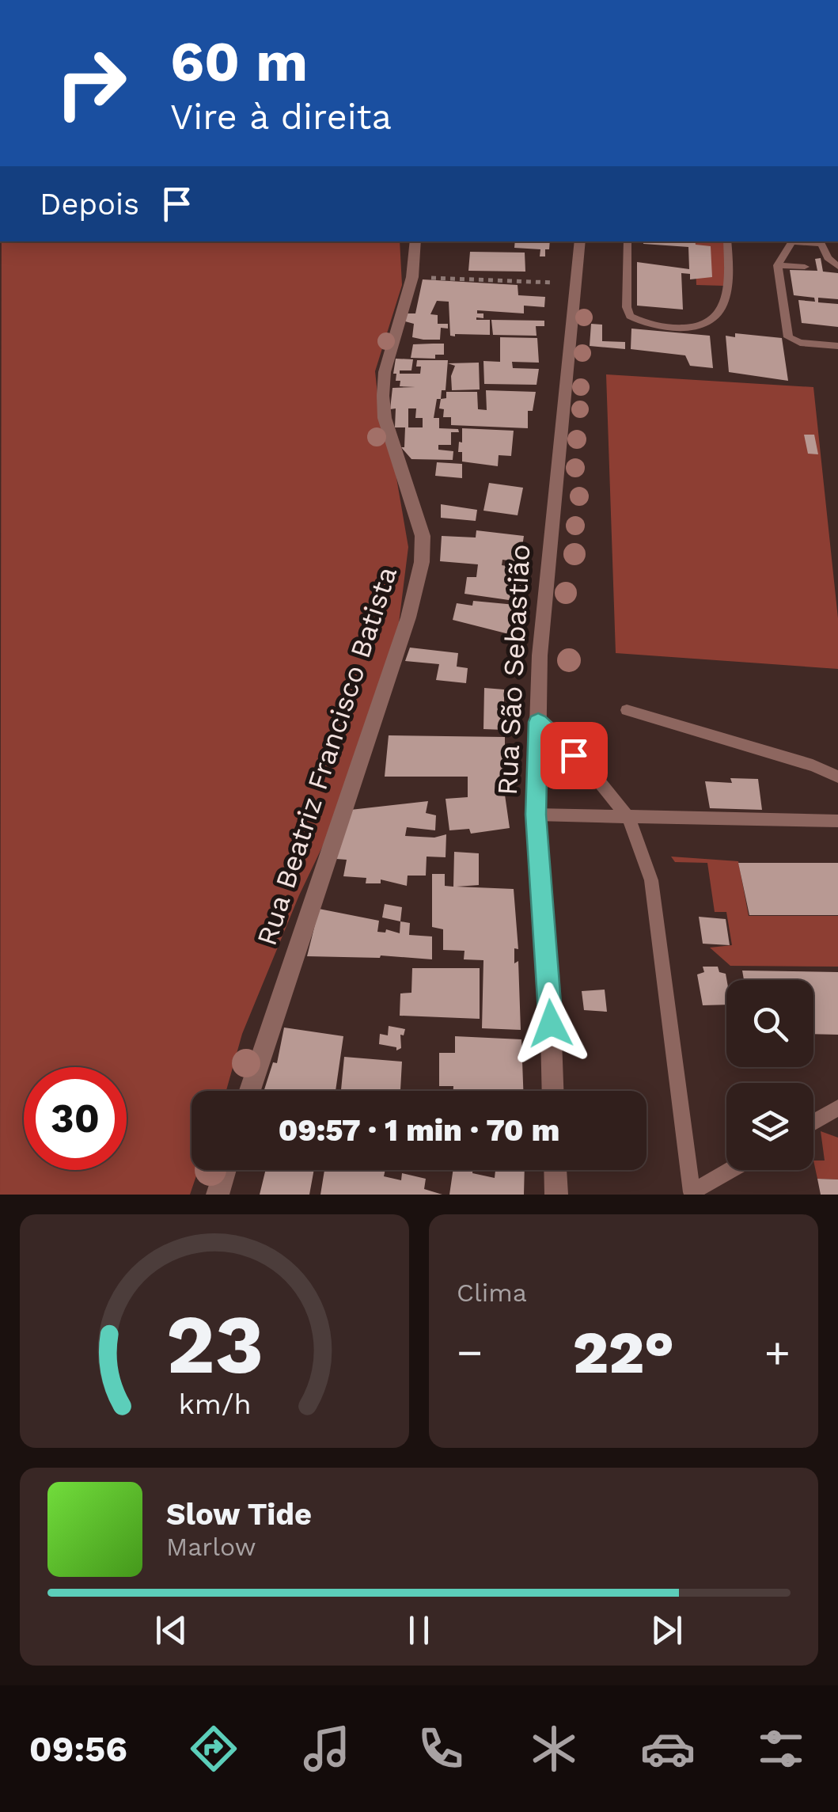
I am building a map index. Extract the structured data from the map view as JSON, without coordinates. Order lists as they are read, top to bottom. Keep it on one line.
{"streets":{"street":["Rua São Sebastião","Rua Beatriz Francisco Batista"]},"page":{"turn":["60 m","Vire à direita"],"then":"Depois","limit":"30","trip":"09:57 · 1 min · 70 m","tile":"Clima","heat":["−","22°","+"],"song":["Slow Tide","Marlow"],"tabs":"09:56","gauge":["23","km/h"]}}
